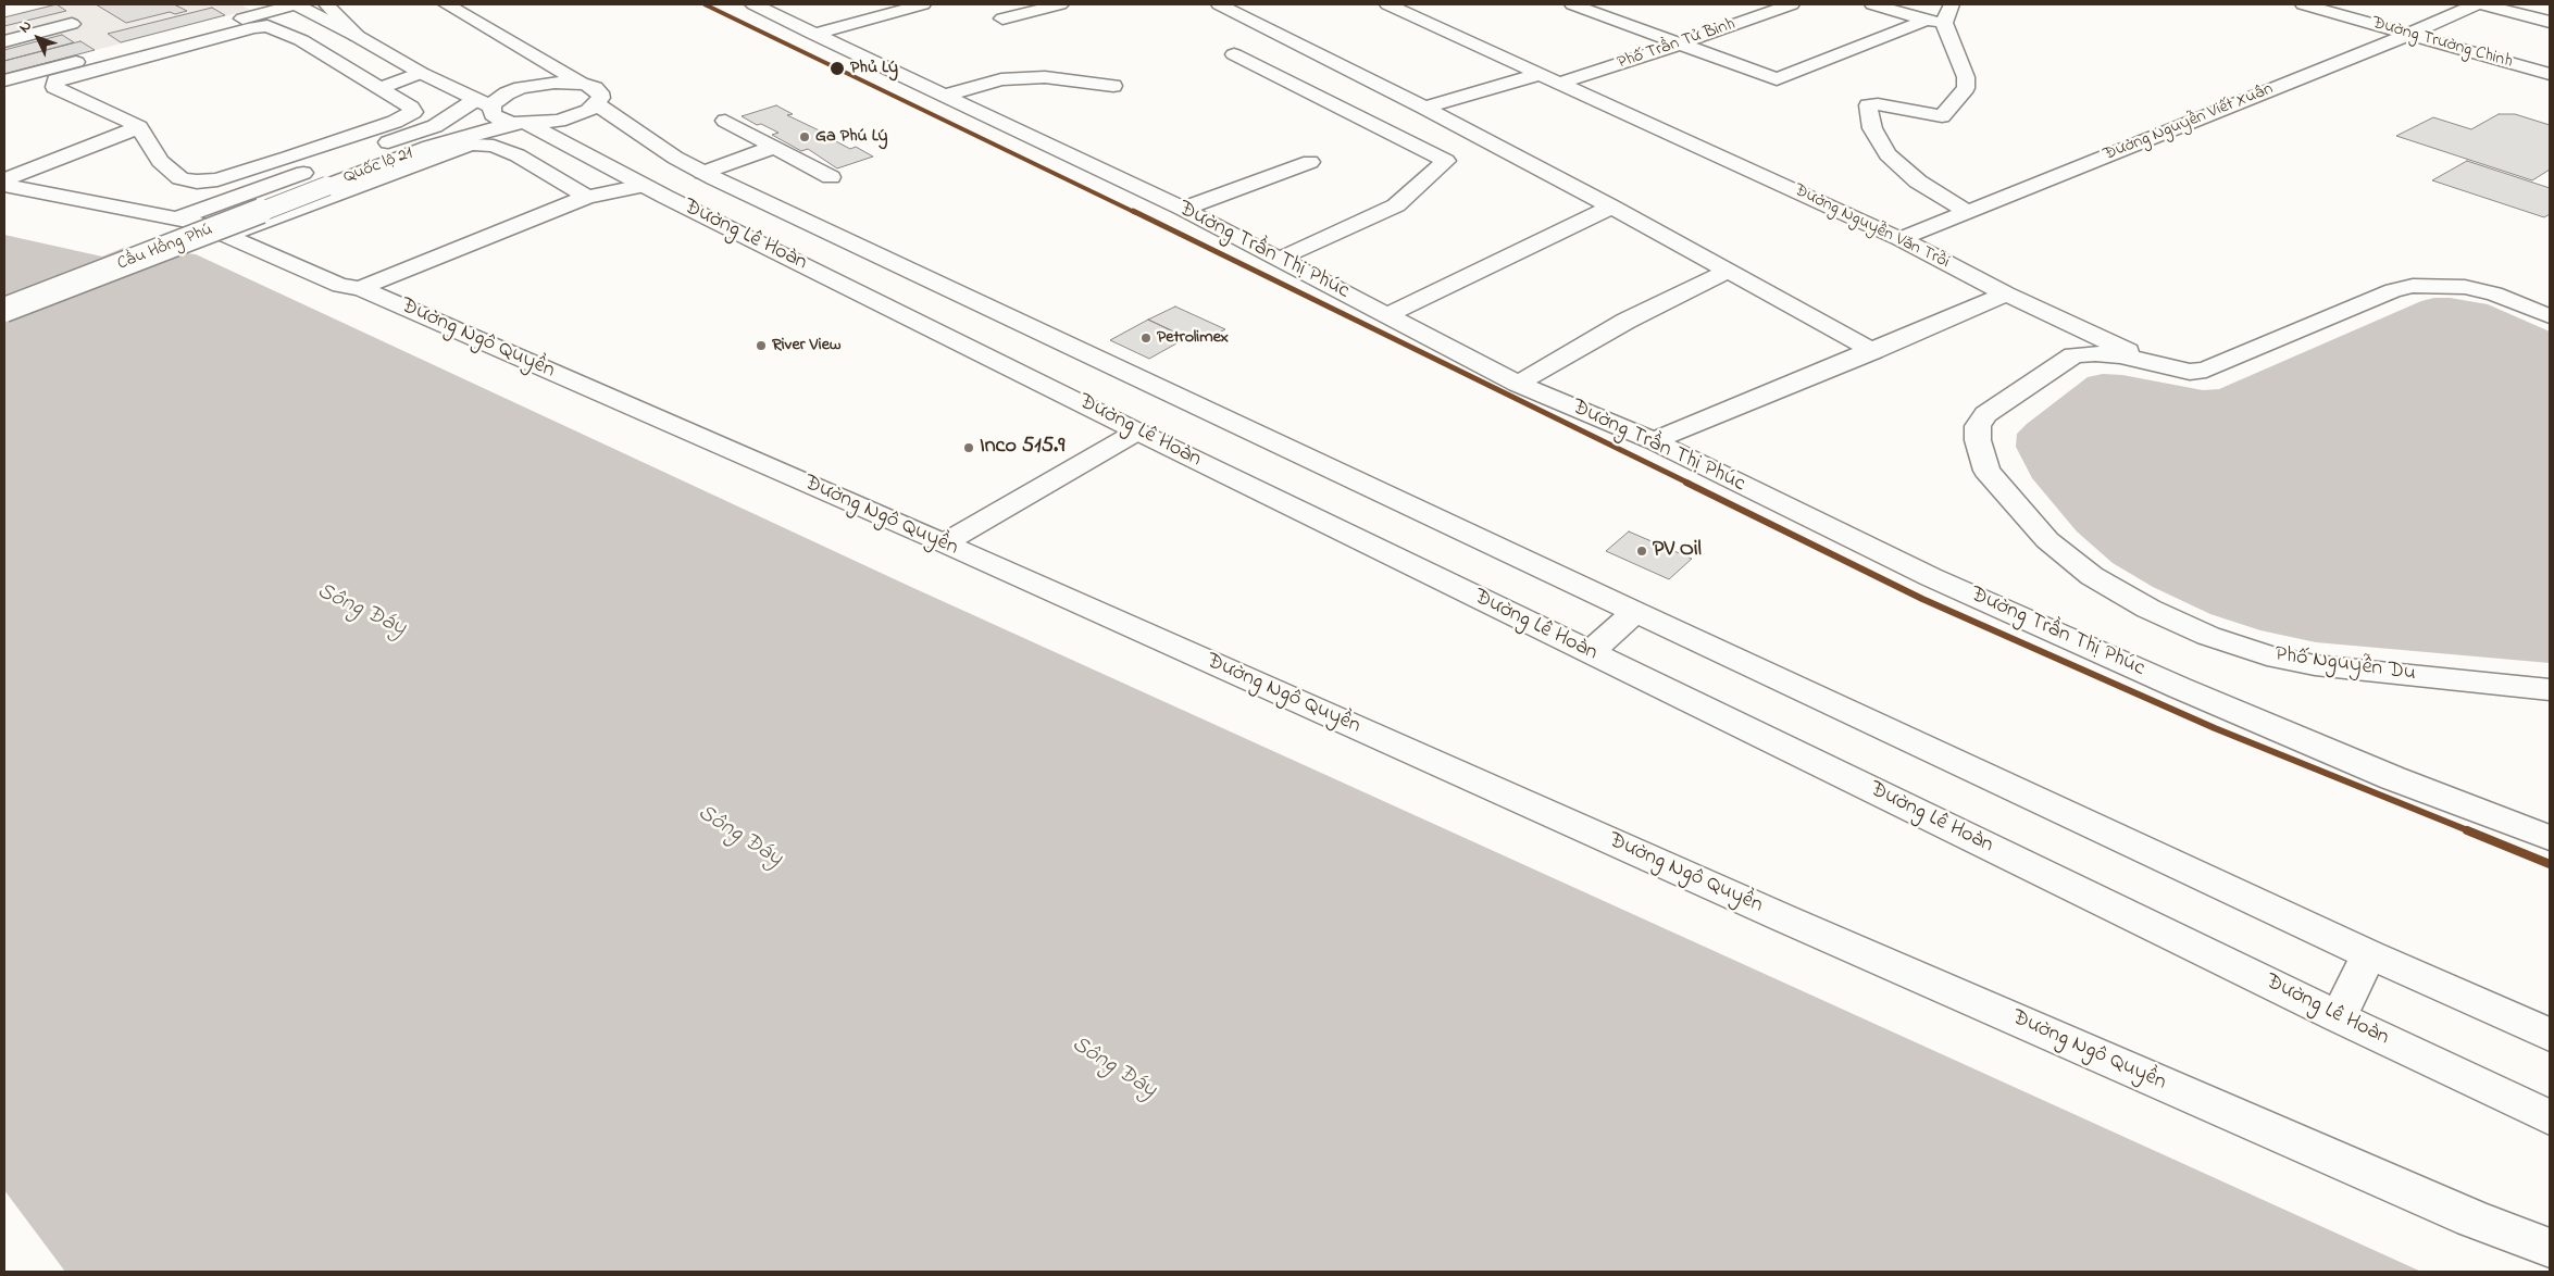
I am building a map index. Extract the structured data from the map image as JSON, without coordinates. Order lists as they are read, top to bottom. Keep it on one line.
{"streets":{"street":["Đường Trường Chinh","Phố Trần Tử Bình","Đường Nguyễn Viết Xuân","Quốc lộ 21","Đường Nguyễn Văn Trỗi","Đường Lê Hoàn","Cầu Hồng Phú","Đường Trần Thị Phúc","Đường Ngô Quyền","Phố Nguyễn Du"]},"crossings":[["Đường Trường Chinh","Đường Nguyễn Viết Xuân"],["Phố Trần Tử Bình","Đường Nguyễn Văn Trỗi"],["Đường Nguyễn Viết Xuân","Đường Nguyễn Văn Trỗi"],["Quốc lộ 21","Đường Lê Hoàn"],["Quốc lộ 21","Cầu Hồng Phú"],["Đường Nguyễn Văn Trỗi","Phố Nguyễn Du"]],"water":["Sông Đáy"],"places":["Phủ Lý","Ga Phú Lý","Petrolimex","River View","Inco 515.9","PV Oil"],"north":"top left"}
